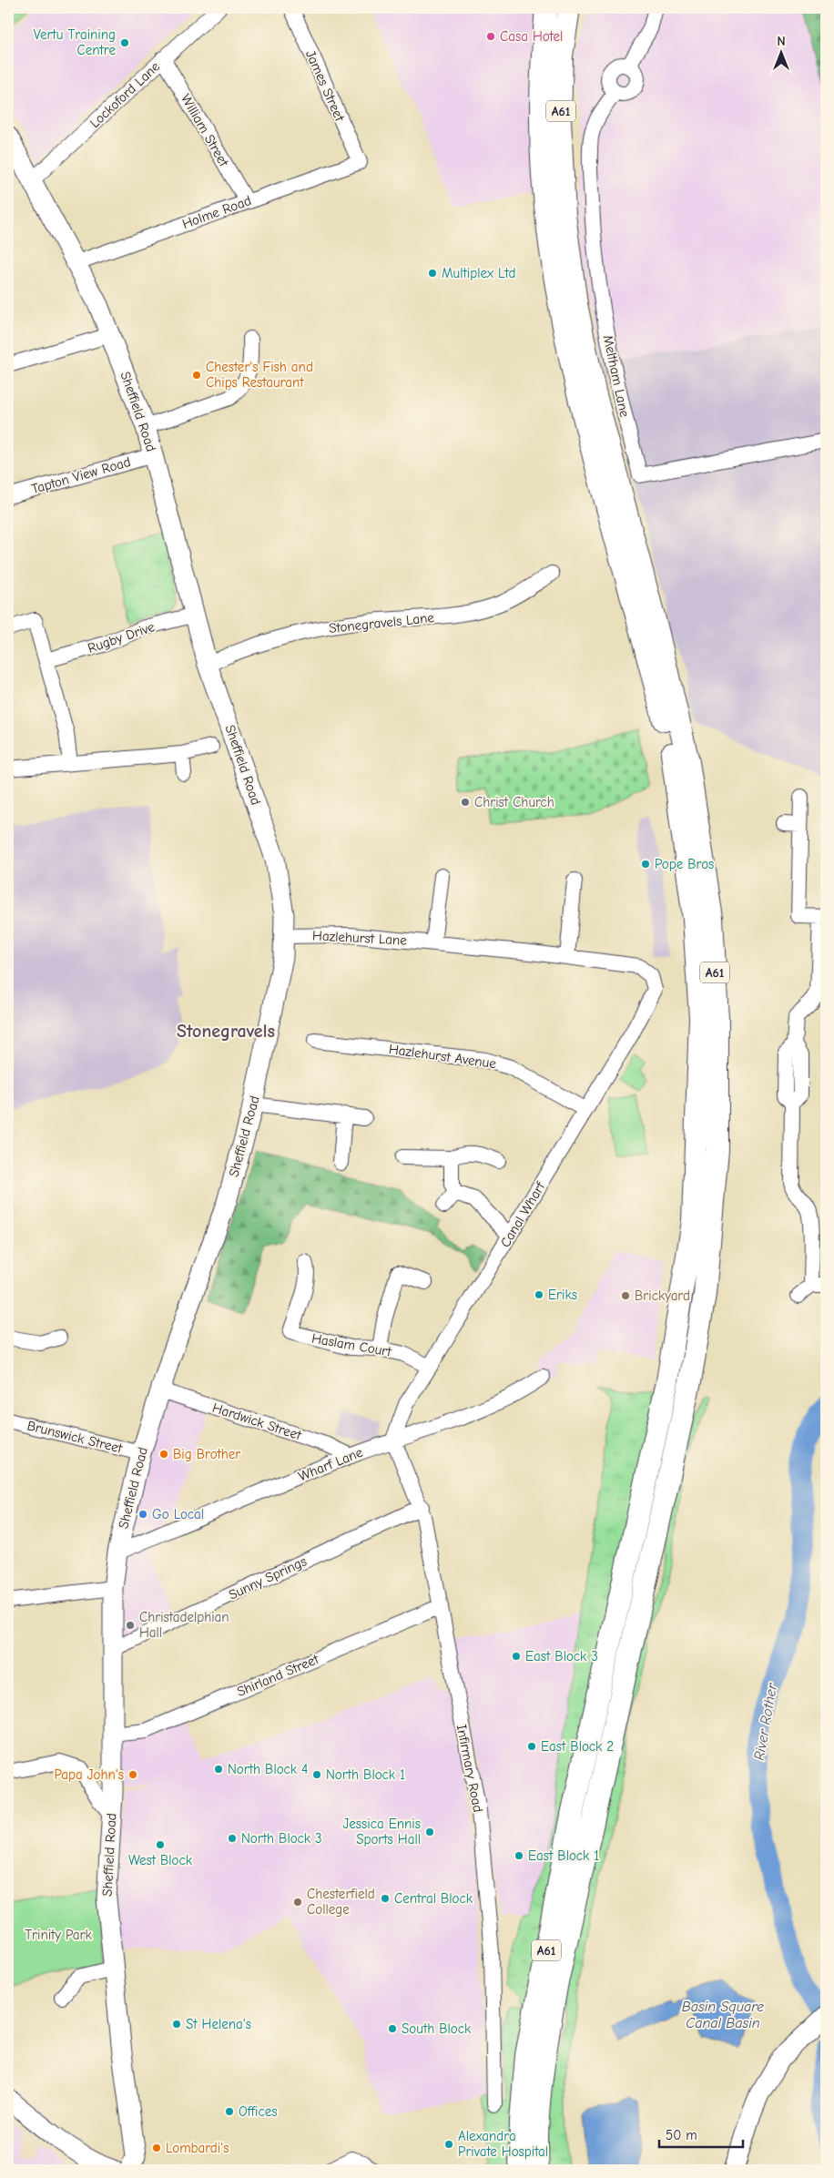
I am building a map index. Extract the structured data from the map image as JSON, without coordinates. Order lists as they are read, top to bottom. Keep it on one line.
{"streets":{"highway":["A61"],"main road":["Sheffield Road"],"street":["James Street","Lockoford Lane","William Street","Holme Road","Meltham Lane","Tapton View Road","Stonegravels Lane","Rugby Drive","Hazlehurst Lane","Hazlehurst Avenue","Canal Wharf","Haslam Court","Hardwick Street","Brunswick Street","Wharf Lane","Sunny Springs","Shirland Street","Infirmary Road"]},"crossings":[["James Street","Holme Road"],["Lockoford Lane","William Street"],["Lockoford Lane","Sheffield Road"],["William Street","Holme Road"],["Holme Road","Sheffield Road"],["Sheffield Road","Tapton View Road"],["Sheffield Road","Stonegravels Lane"],["Sheffield Road","Rugby Drive"],["Sheffield Road","Hazlehurst Lane"],["Sheffield Road","Hardwick Street"],["Sheffield Road","Brunswick Street"],["Sheffield Road","Wharf Lane"],["Sheffield Road","Sunny Springs"],["Sheffield Road","Shirland Street"],["Hazlehurst Lane","Canal Wharf"],["Hazlehurst Avenue","Canal Wharf"],["Canal Wharf","Haslam Court"],["Canal Wharf","Wharf Lane"],["Canal Wharf","Infirmary Road"],["Hardwick Street","Wharf Lane"],["Wharf Lane","Infirmary Road"],["Sunny Springs","Infirmary Road"],["Shirland Street","Infirmary Road"]],"districts":["Stonegravels"],"water":["River Rother","Basin Square Canal Basin"],"parks":["Trinity Park"],"places":["Casa Hotel","Vertu Training Centre","Multiplex Ltd","Chester's Fish and Chips Restaurant","Christ Church","Pope Bros","Eriks","Brickyard","Big Brother","Go Local","Christadelphian Hall","East Block 3","East Block 2","North Block 4","Papa John's","North Block 1","Jessica Ennis Sports Hall","North Block 3","West Block","East Block 1","Central Block","Chesterfield College","St Helena's","South Block","Offices","Alexandra Private Hospital","Lombardi's"],"scale_bar":"50 m","north":"top"}
